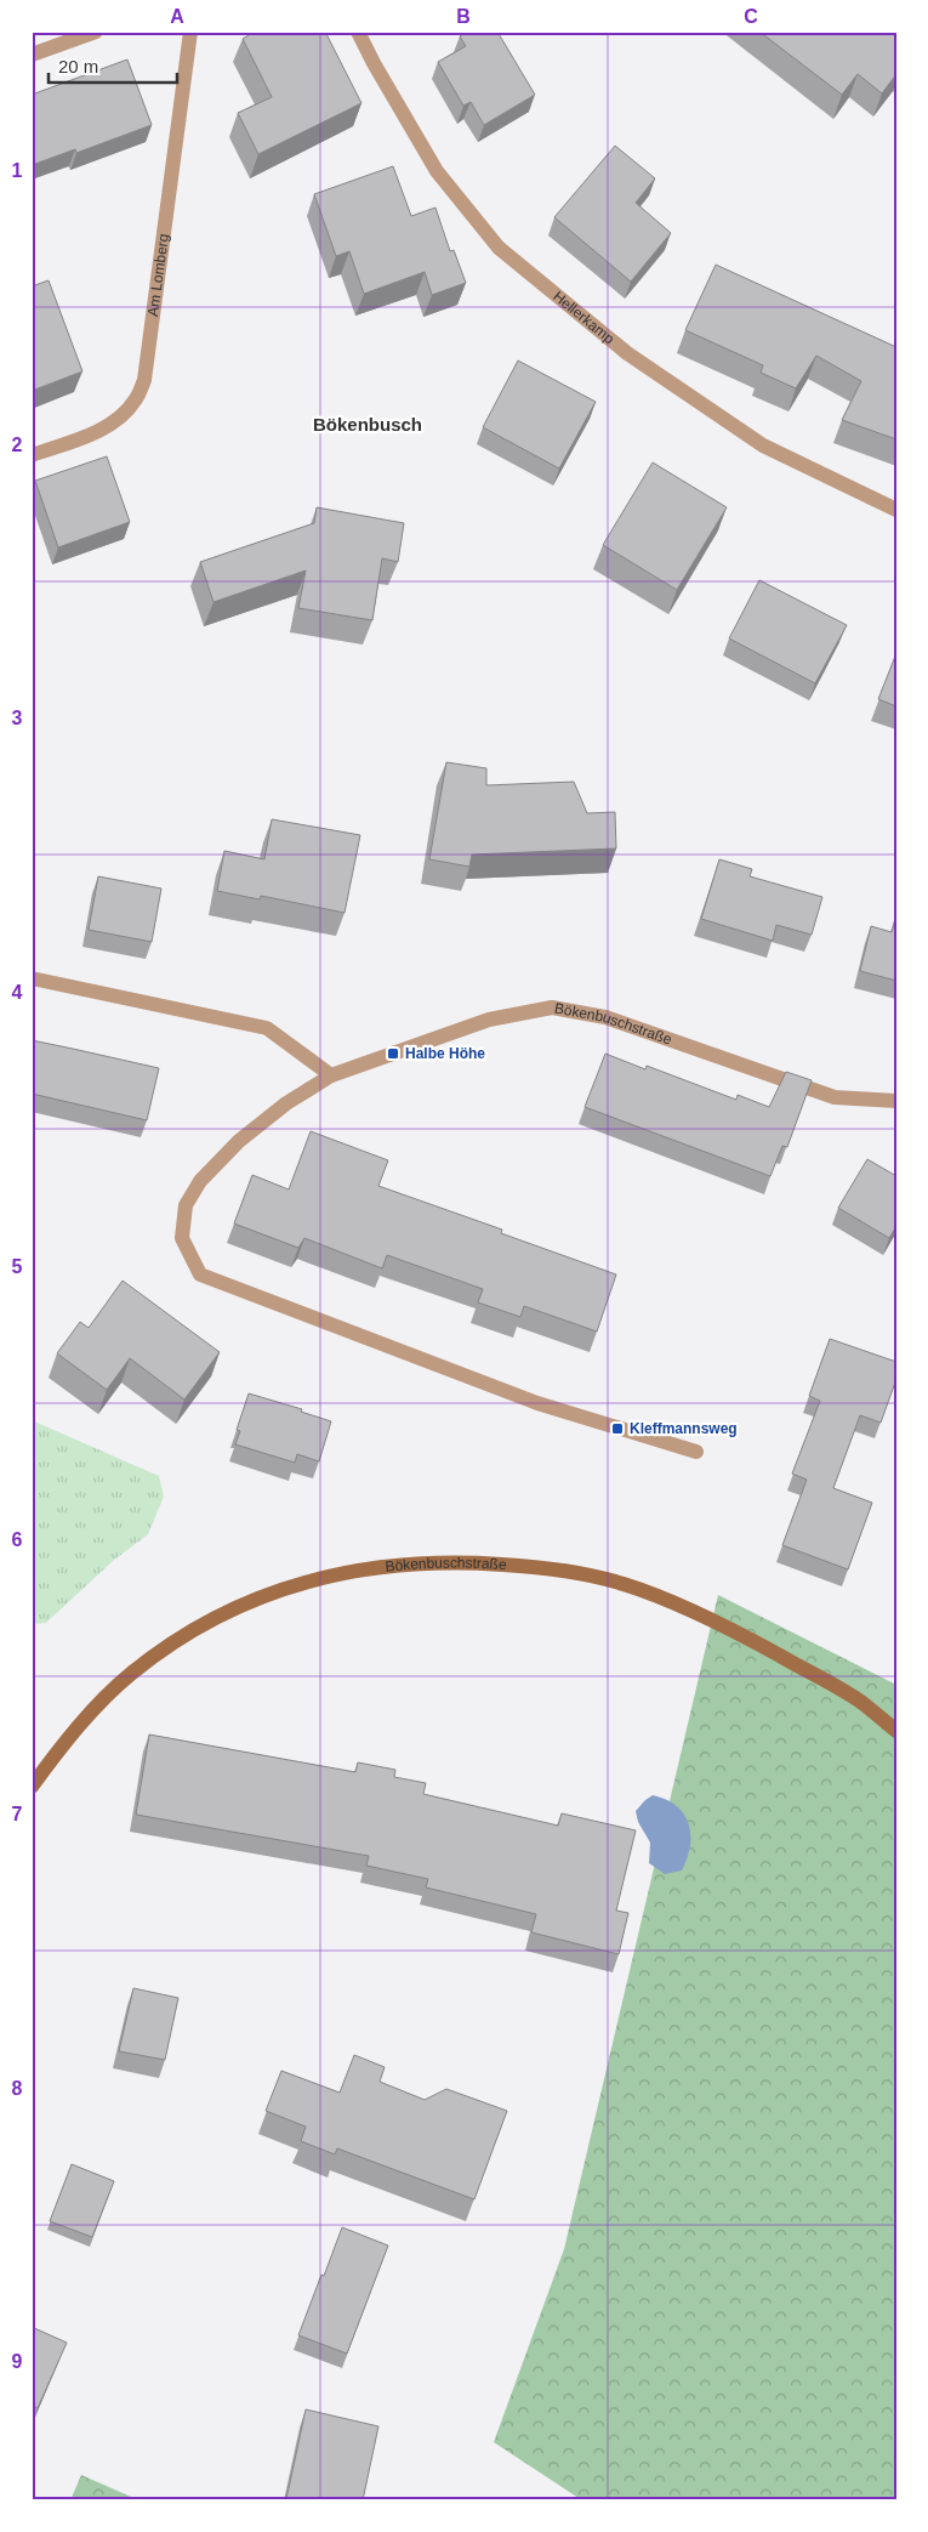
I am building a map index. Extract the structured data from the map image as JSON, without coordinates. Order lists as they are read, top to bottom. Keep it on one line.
{"streets":{"main road":["Bökenbuschstraße"],"street":["Am Lomberg","Hellerkamp"]},"districts":["Bökenbusch"],"places":{"transit":["Halbe Höhe","Kleffmannsweg"]},"scale_bar":"20 m","grid":{"columns":["A","B","C"],"rows":["1","2","3","4","5","6","7","8","9"]}}
